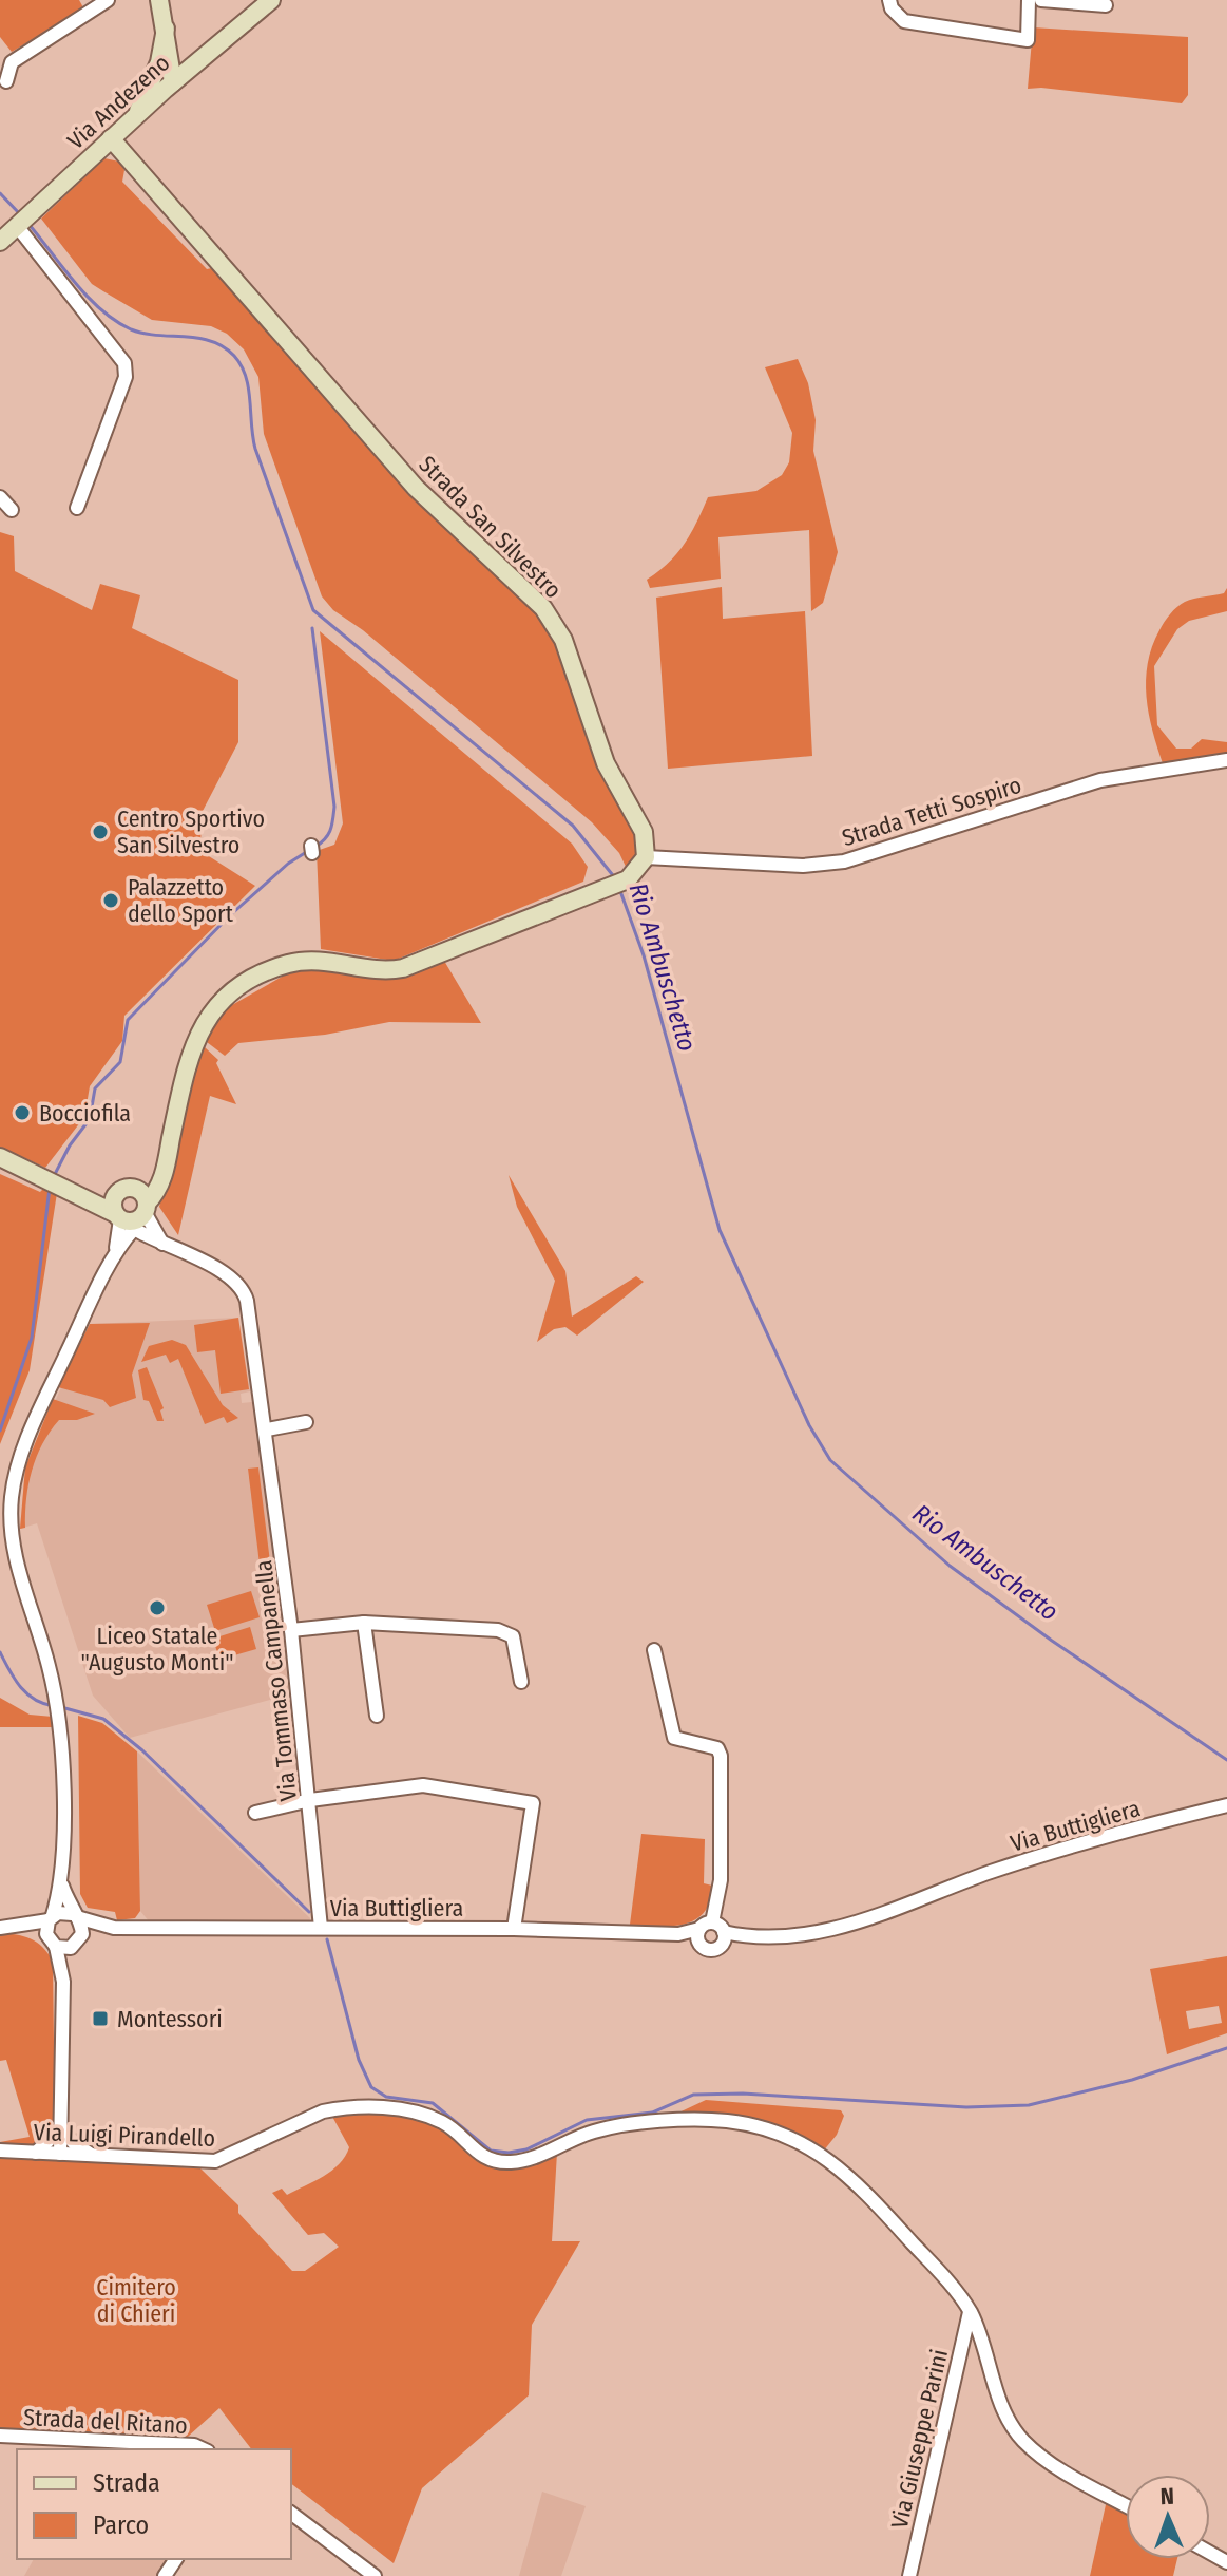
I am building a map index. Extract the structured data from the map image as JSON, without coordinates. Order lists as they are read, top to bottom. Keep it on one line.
{"streets":{"street":["Via Andezeno","Strada San Silvestro","Strada Tetti Sospiro","Via Tommaso Campanella","Via Buttigliera","Via Luigi Pirandello","Strada del Ritano","Via Giuseppe Parini"]},"crossings":[["Via Andezeno","Strada San Silvestro"],["Strada San Silvestro","Strada Tetti Sospiro"],["Via Tommaso Campanella","Via Buttigliera"],["Via Luigi Pirandello","Via Giuseppe Parini"]],"water":["Rio Ambuschetto"],"parks":["Cimitero di Chieri"],"places":{"other":["Centro Sportivo San Silvestro","Palazzetto dello Sport","Bocciofila","Liceo Statale \"Augusto Monti\""],"transit":["Montessori"]},"legend":["Strada","Parco"],"north":"top"}
